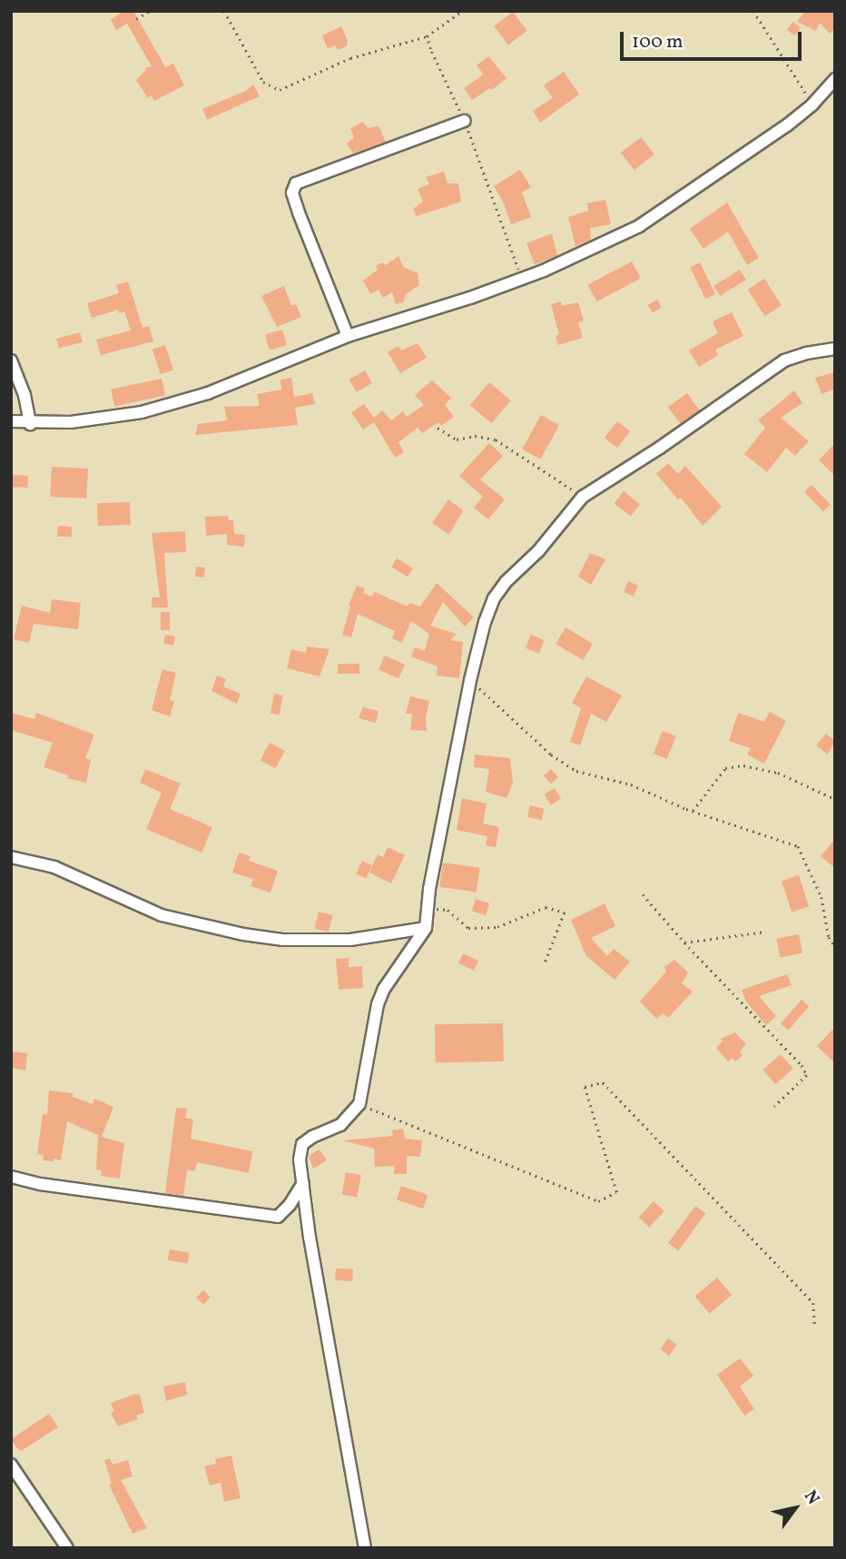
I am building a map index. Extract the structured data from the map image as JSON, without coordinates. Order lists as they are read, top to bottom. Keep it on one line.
{"scale_bar":"100 m","north":"top right"}
